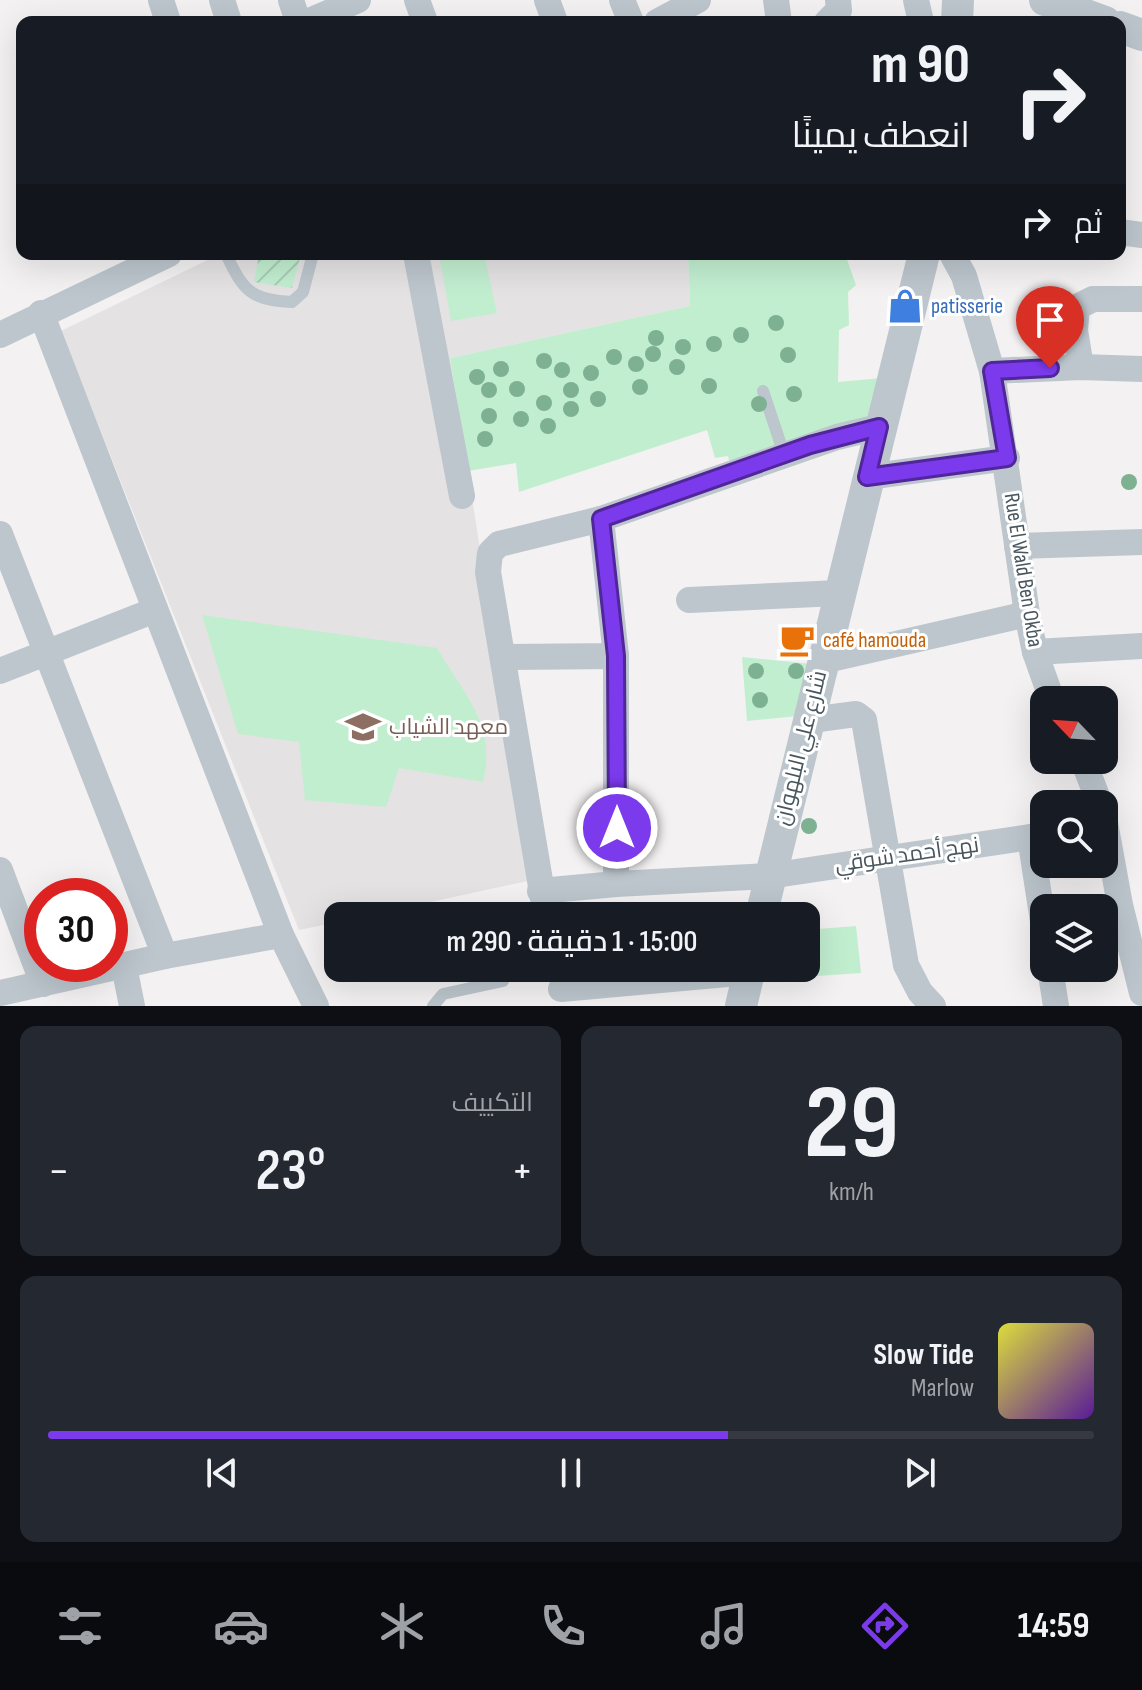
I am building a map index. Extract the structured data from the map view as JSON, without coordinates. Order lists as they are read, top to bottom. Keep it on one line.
{"streets":{"street":["Rue El Wald Ben Okba","شارع علي البلهوان","نهج أحمد شوقي"]},"crossings":[["شارع علي البلهوان","نهج أحمد شوقي"]],"places":{"shop":["patisserie"],"cafe":["café hamouda"],"school or university":["معهد الشياب"]},"north":"top left","page":{"turn":["90 m","انعطف يمينًا"],"then":"ثم","limit":"30","trip":"15:00 · 1 دقيقة · 290 m","tile":[["29","km/h"],"التكييف"],"heat":["−","23°","+"],"song":["Slow Tide","Marlow"],"tabs":"14:59"}}
